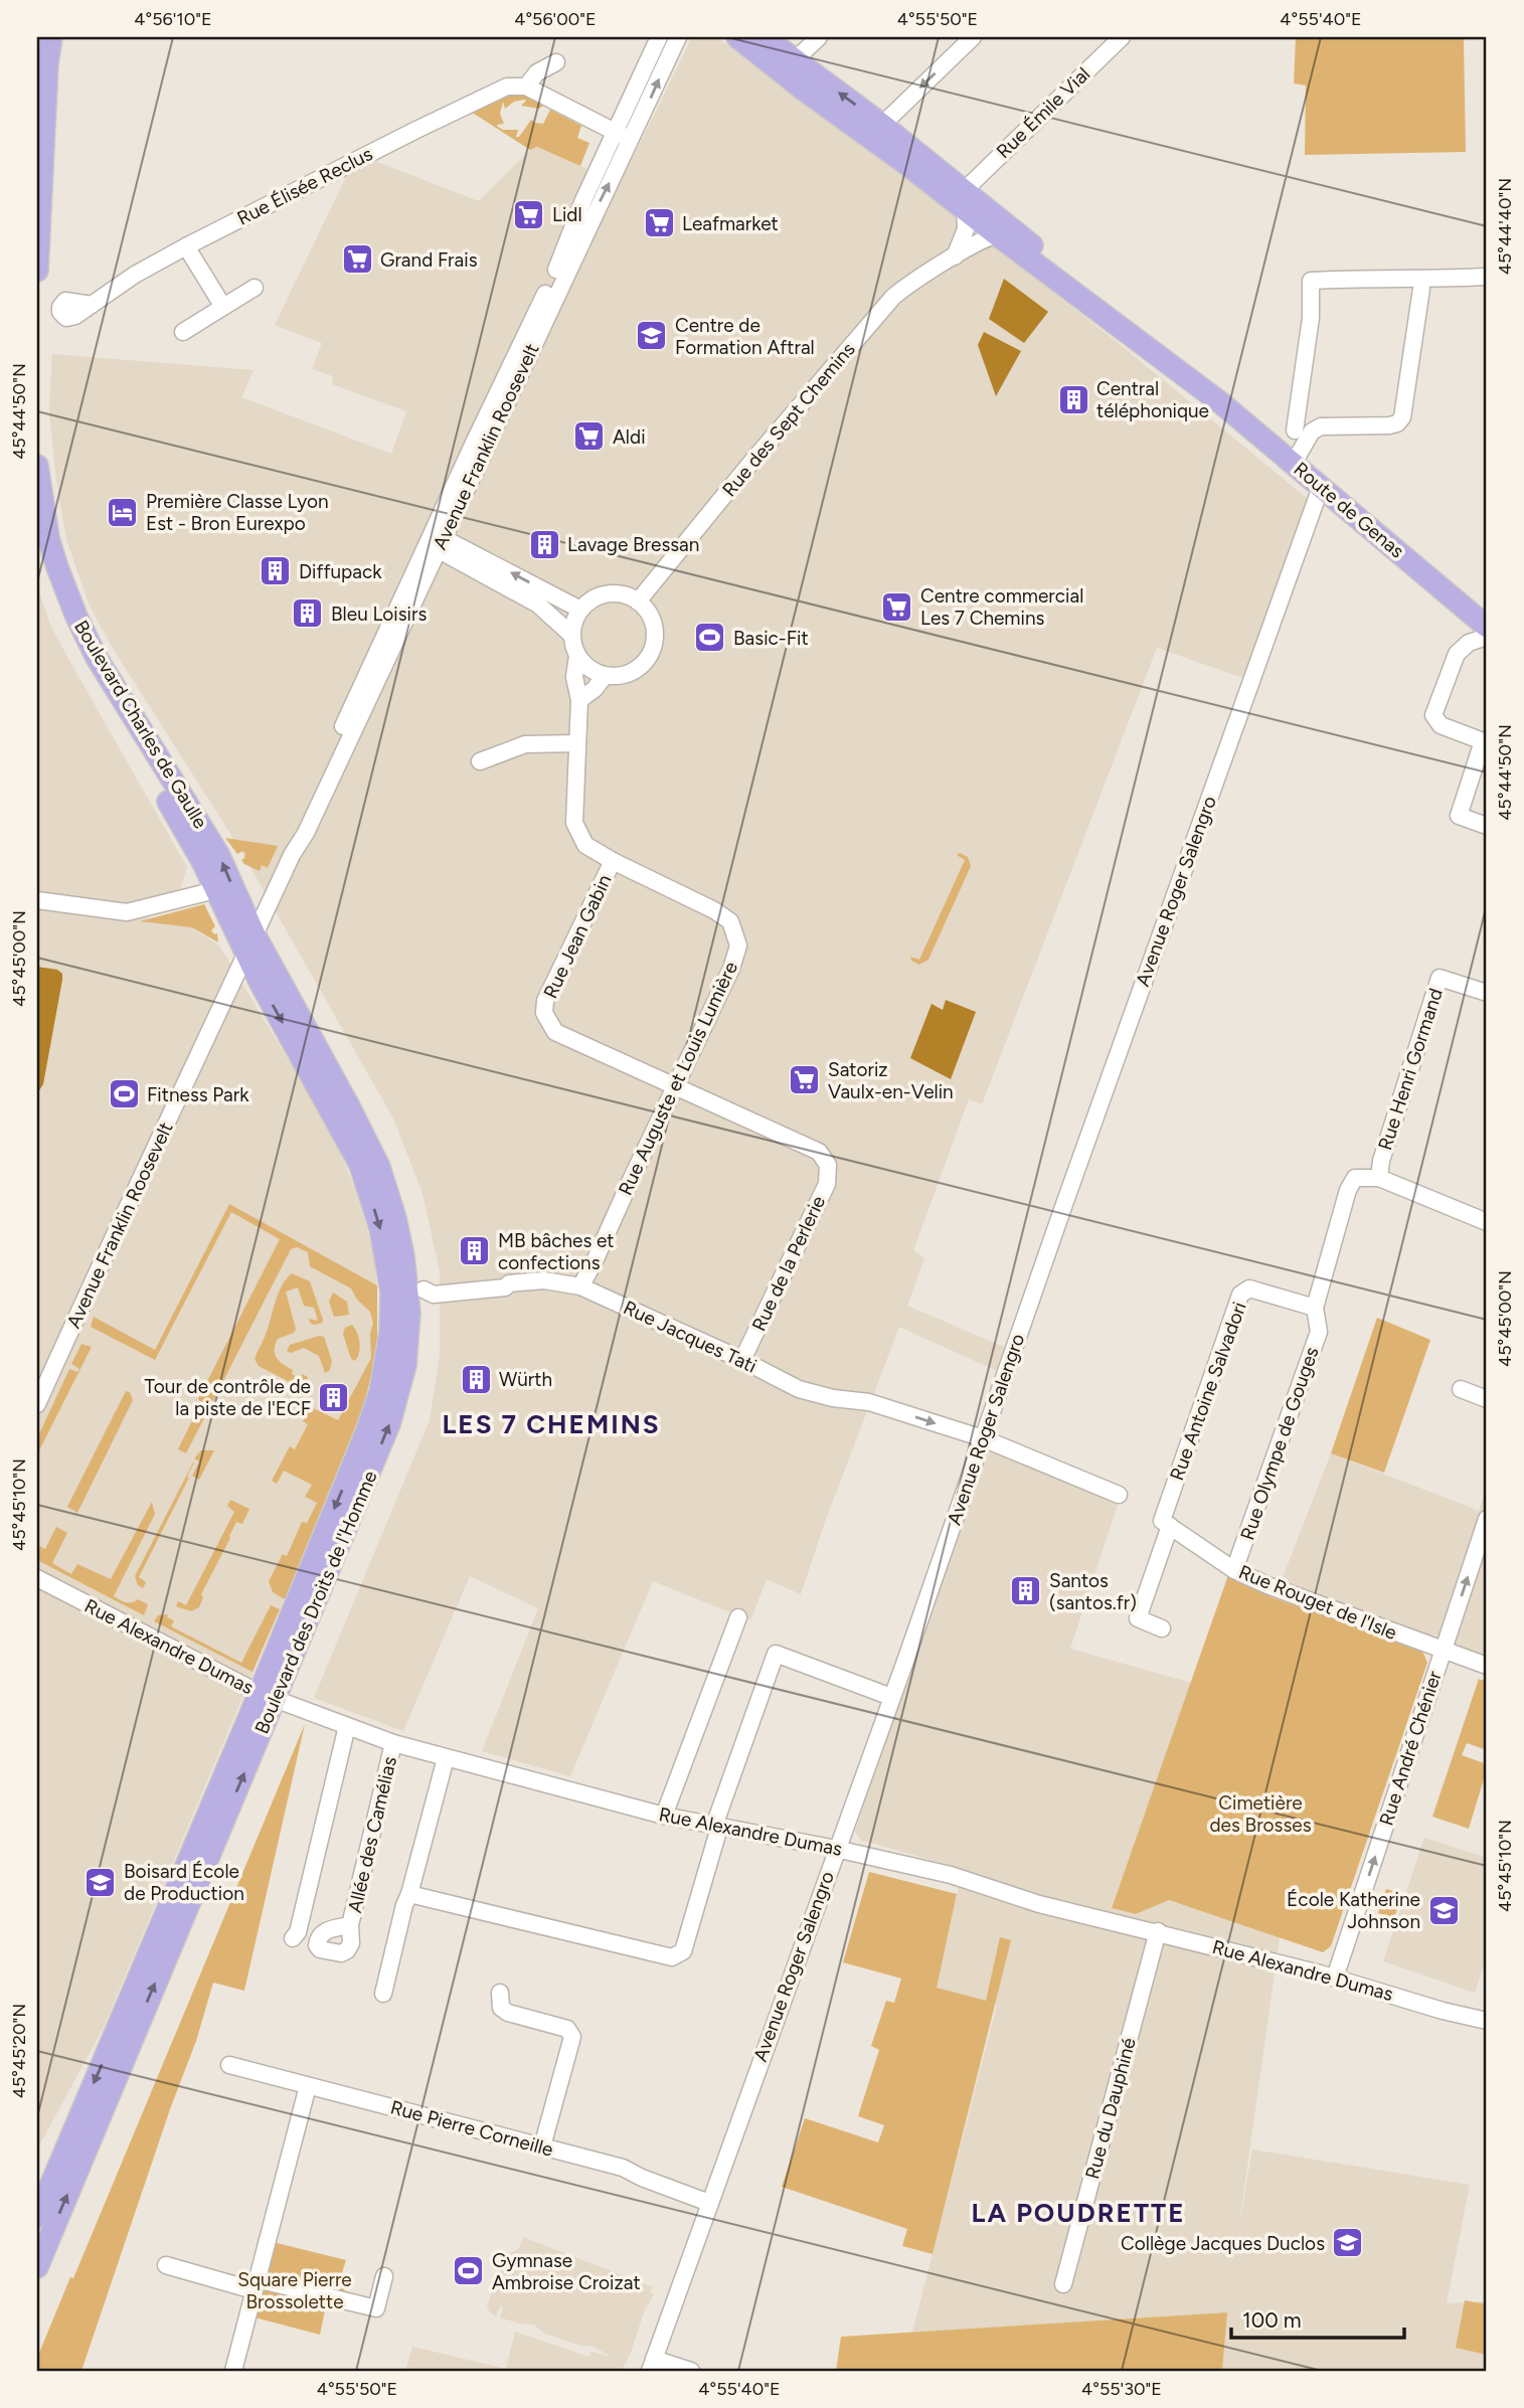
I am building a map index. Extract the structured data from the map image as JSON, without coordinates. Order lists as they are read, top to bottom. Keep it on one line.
{"streets":{"main road":["Route de Genas","Boulevard Charles de Gaulle","Boulevard des Droits de l'Homme"],"street":["Rue Émile Vial","Rue Élisée Reclus","Rue des Sept Chemins","Avenue Franklin Roosevelt","Avenue Roger Salengro","Rue Jean Gabin","Rue Henri Gormand","Rue Auguste et Louis Lumière","Rue de la Perlerie","Rue Jacques Tati","Rue Antoine Salvadori","Rue Olympe de Gouges","Rue Rouget de l'Isle","Rue Alexandre Dumas","Rue André Chénier","Allée des Camélias","Rue du Dauphiné","Rue Pierre Corneille"]},"crossings":[["Rue Émile Vial","Route de Genas"],["Rue des Sept Chemins","Route de Genas"],["Rue des Sept Chemins","Rue Auguste et Louis Lumière"],["Avenue Franklin Roosevelt","Boulevard Charles de Gaulle"],["Avenue Franklin Roosevelt","Boulevard des Droits de l'Homme"],["Route de Genas","Avenue Roger Salengro"],["Boulevard Charles de Gaulle","Boulevard des Droits de l'Homme"],["Avenue Roger Salengro","Rue Jacques Tati"],["Avenue Roger Salengro","Rue Alexandre Dumas"],["Avenue Roger Salengro","Rue Pierre Corneille"],["Rue Jean Gabin","Rue Auguste et Louis Lumière"],["Rue Jean Gabin","Rue de la Perlerie"],["Rue Henri Gormand","Rue Olympe de Gouges"],["Rue Auguste et Louis Lumière","Rue de la Perlerie"],["Rue Auguste et Louis Lumière","Rue Jacques Tati"],["Rue de la Perlerie","Rue Jacques Tati"],["Rue Jacques Tati","Boulevard des Droits de l'Homme"],["Rue Antoine Salvadori","Rue Olympe de Gouges"],["Rue Antoine Salvadori","Rue Rouget de l'Isle"],["Rue Olympe de Gouges","Rue Rouget de l'Isle"],["Boulevard des Droits de l'Homme","Rue Alexandre Dumas"],["Rue Rouget de l'Isle","Rue André Chénier"],["Rue Alexandre Dumas","Rue André Chénier"],["Rue Alexandre Dumas","Allée des Camélias"],["Rue Alexandre Dumas","Rue du Dauphiné"]],"one_way":["Rue Jacques Tati","Rue André Chénier"],"districts":["LES 7 CHEMINS","LA POUDRETTE"],"parks":["Cimetière des Brosses","Square Pierre Brossolette"],"places":{"supermarket":["Lidl","Leafmarket","Grand Frais","Aldi","Centre commercial Les 7 Chemins","Satoriz Vaulx-en-Velin"],"school or university":["Centre de Formation Aftral","Boisard École de Production","École Katherine Johnson","Collège Jacques Duclos"],"building":["Central téléphonique","Lavage Bressan","Diffupack","Bleu Loisirs","MB bâches et confections","Würth","Tour de contrôle de la piste de l'ECF","Santos (santos.fr)"],"hotel":["Première Classe Lyon Est - Bron Eurexpo"],"sports":["Basic-Fit","Fitness Park","Gymnase Ambroise Croizat"]},"scale_bar":"100 m","coordinates":["4°56'10\"E","4°56'00\"E","4°55'50\"E","4°55'40\"E","45°44'40\"N","45°44'50\"N","45°45'00\"N","45°45'10\"N","45°45'20\"N","4°55'30\"E"]}
